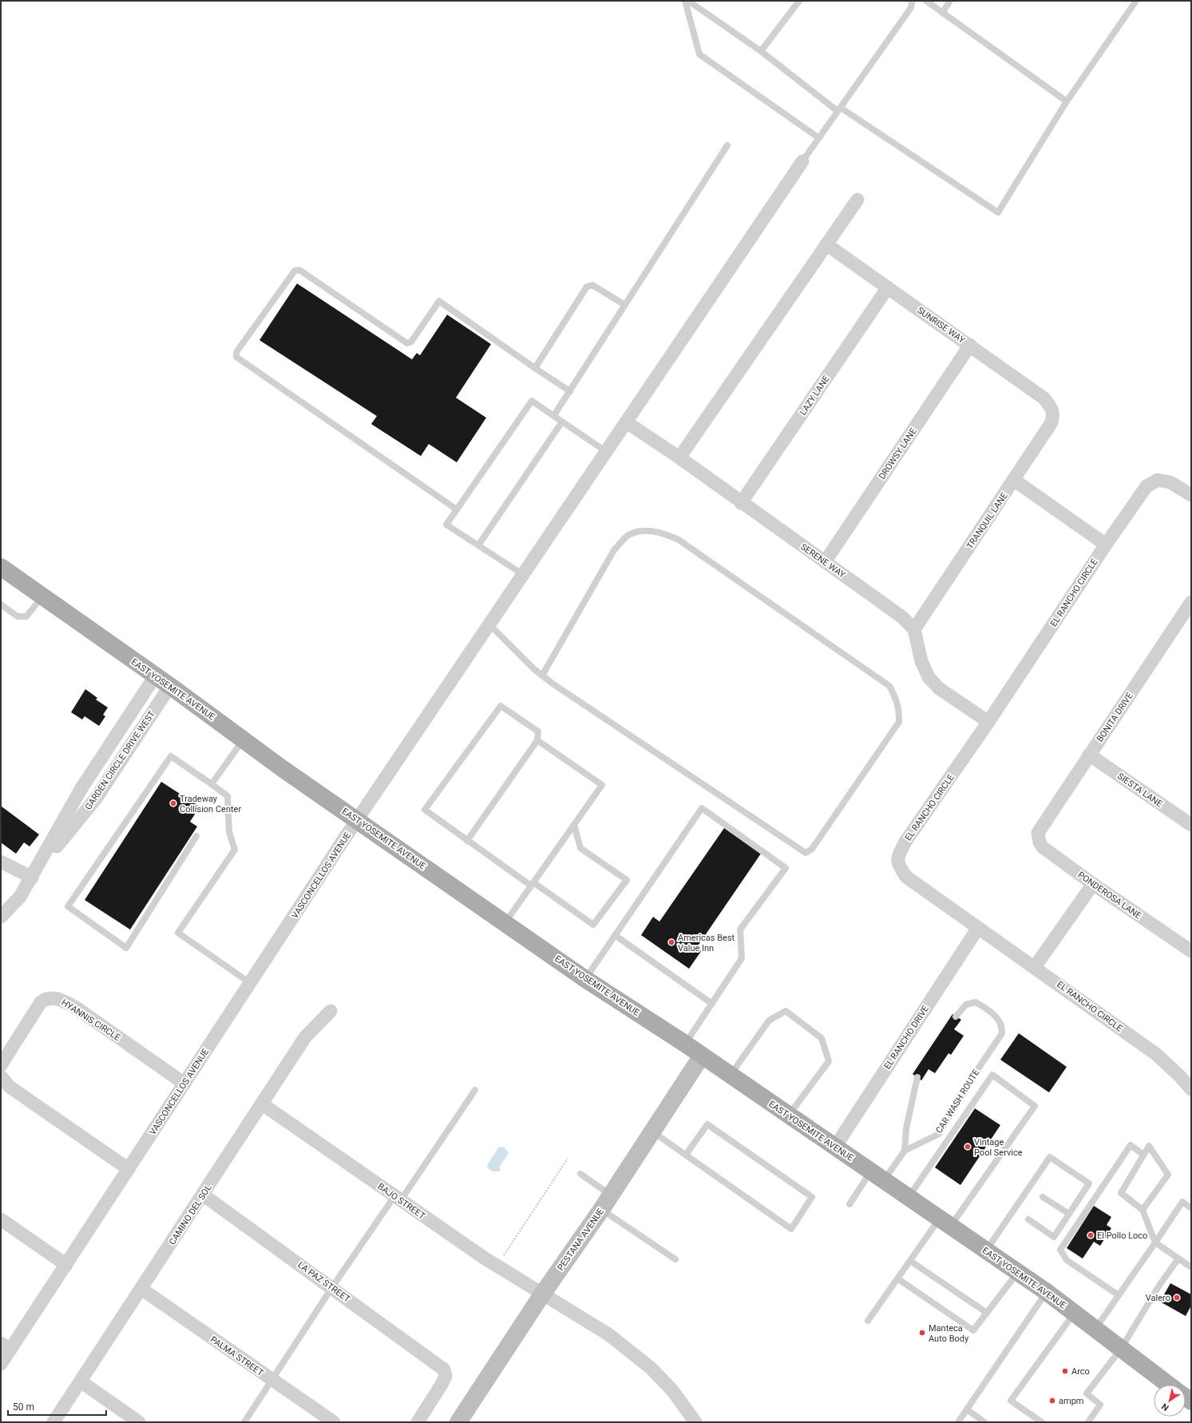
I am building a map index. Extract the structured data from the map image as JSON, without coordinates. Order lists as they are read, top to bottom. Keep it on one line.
{"streets":{"main road":["EAST YOSEMITE AVENUE"],"street":["SUNRISE WAY","LAZY LANE","DROWSY LANE","TRANQUIL LANE","SERENE WAY","EL RANCHO CIRCLE","BONITA DRIVE","GARDEN CIRCLE DRIVE WEST","SIESTA LANE","VASCONCELLOS AVENUE","PONDEROSA LANE","HYANNIS CIRCLE","EL RANCHO DRIVE","BAJO STREET","CAMINO DEL SOL","PESTANA AVENUE","LA PAZ STREET","PALMA STREET"],"lane":["CAR WASH ROUTE"]},"crossings":[["SUNRISE WAY","LAZY LANE"],["SUNRISE WAY","DROWSY LANE"],["SUNRISE WAY","TRANQUIL LANE"],["LAZY LANE","SERENE WAY"],["DROWSY LANE","SERENE WAY"],["TRANQUIL LANE","SERENE WAY"],["SERENE WAY","VASCONCELLOS AVENUE"],["EL RANCHO CIRCLE","EL RANCHO DRIVE"],["EAST YOSEMITE AVENUE","GARDEN CIRCLE DRIVE WEST"],["EAST YOSEMITE AVENUE","VASCONCELLOS AVENUE"],["EAST YOSEMITE AVENUE","EL RANCHO DRIVE"],["EAST YOSEMITE AVENUE","PESTANA AVENUE"],["BONITA DRIVE","SIESTA LANE"],["BONITA DRIVE","PONDEROSA LANE"],["VASCONCELLOS AVENUE","HYANNIS CIRCLE"],["BAJO STREET","CAMINO DEL SOL"],["BAJO STREET","PESTANA AVENUE"],["CAMINO DEL SOL","LA PAZ STREET"],["CAMINO DEL SOL","PALMA STREET"]],"places":["Tradeway Collision Center","Americas Best Value Inn","Vintage Pool Service","El Pollo Loco","Valero","Manteca Auto Body","Arco","ampm"],"scale_bar":"50 m","north":"bottom left"}
